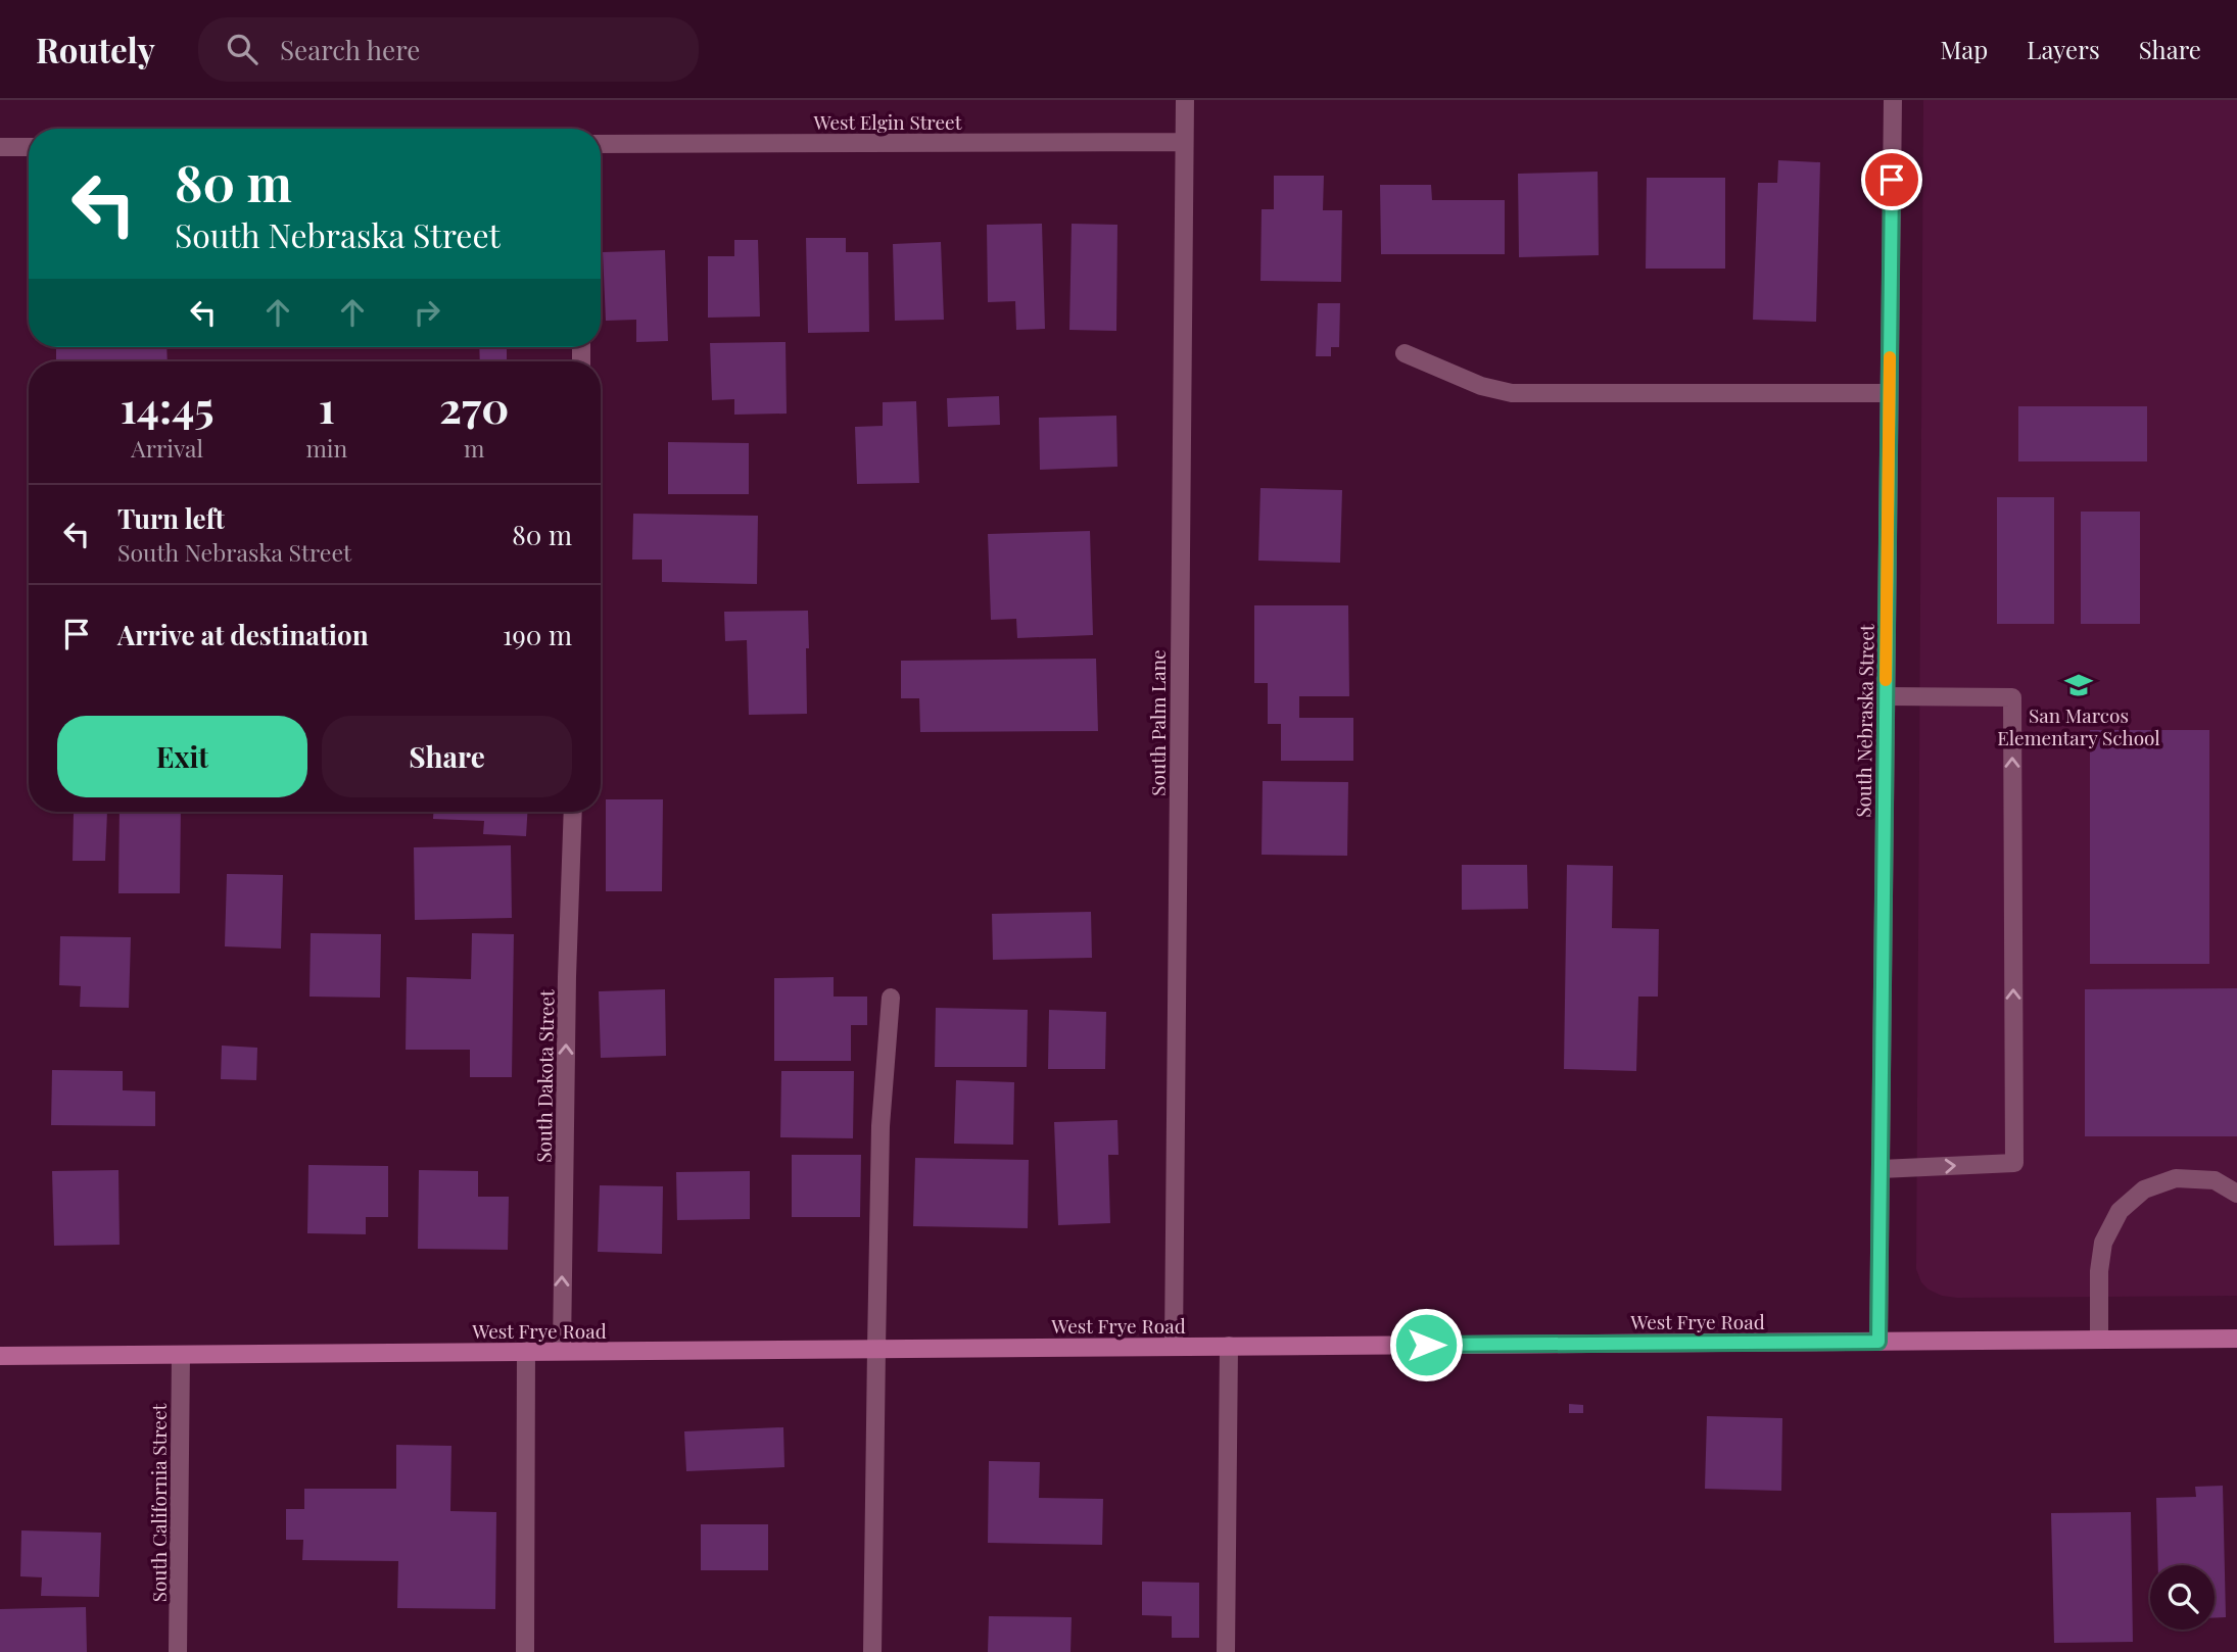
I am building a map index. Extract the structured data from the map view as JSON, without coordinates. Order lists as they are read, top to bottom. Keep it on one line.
{"streets":{"street":["West Elgin Street","South Nebraska Street","South Palm Lane","South Dakota Street","West Frye Road","South California Street"]},"crossings":[["West Elgin Street","South Palm Lane"],["South Nebraska Street","West Frye Road"],["South Palm Lane","West Frye Road"],["South Dakota Street","West Frye Road"],["West Frye Road","South California Street"]],"one_way":["South Dakota Street"],"places":{"school or university":["San Marcos Elementary School"]},"page":{"header":"Routely","search":"Search here","nav":["Map","Layers","Share"],"turn":["80 m","South Nebraska Street"],"eta":["14:45","Arrival","1","min","270","m"],"list":[{"name":"Turn left","note":"South Nebraska Street","value":"80 m"},{"name":"Arrive at destination","value":"190 m"}],"buttons":["Exit","Share"]}}
